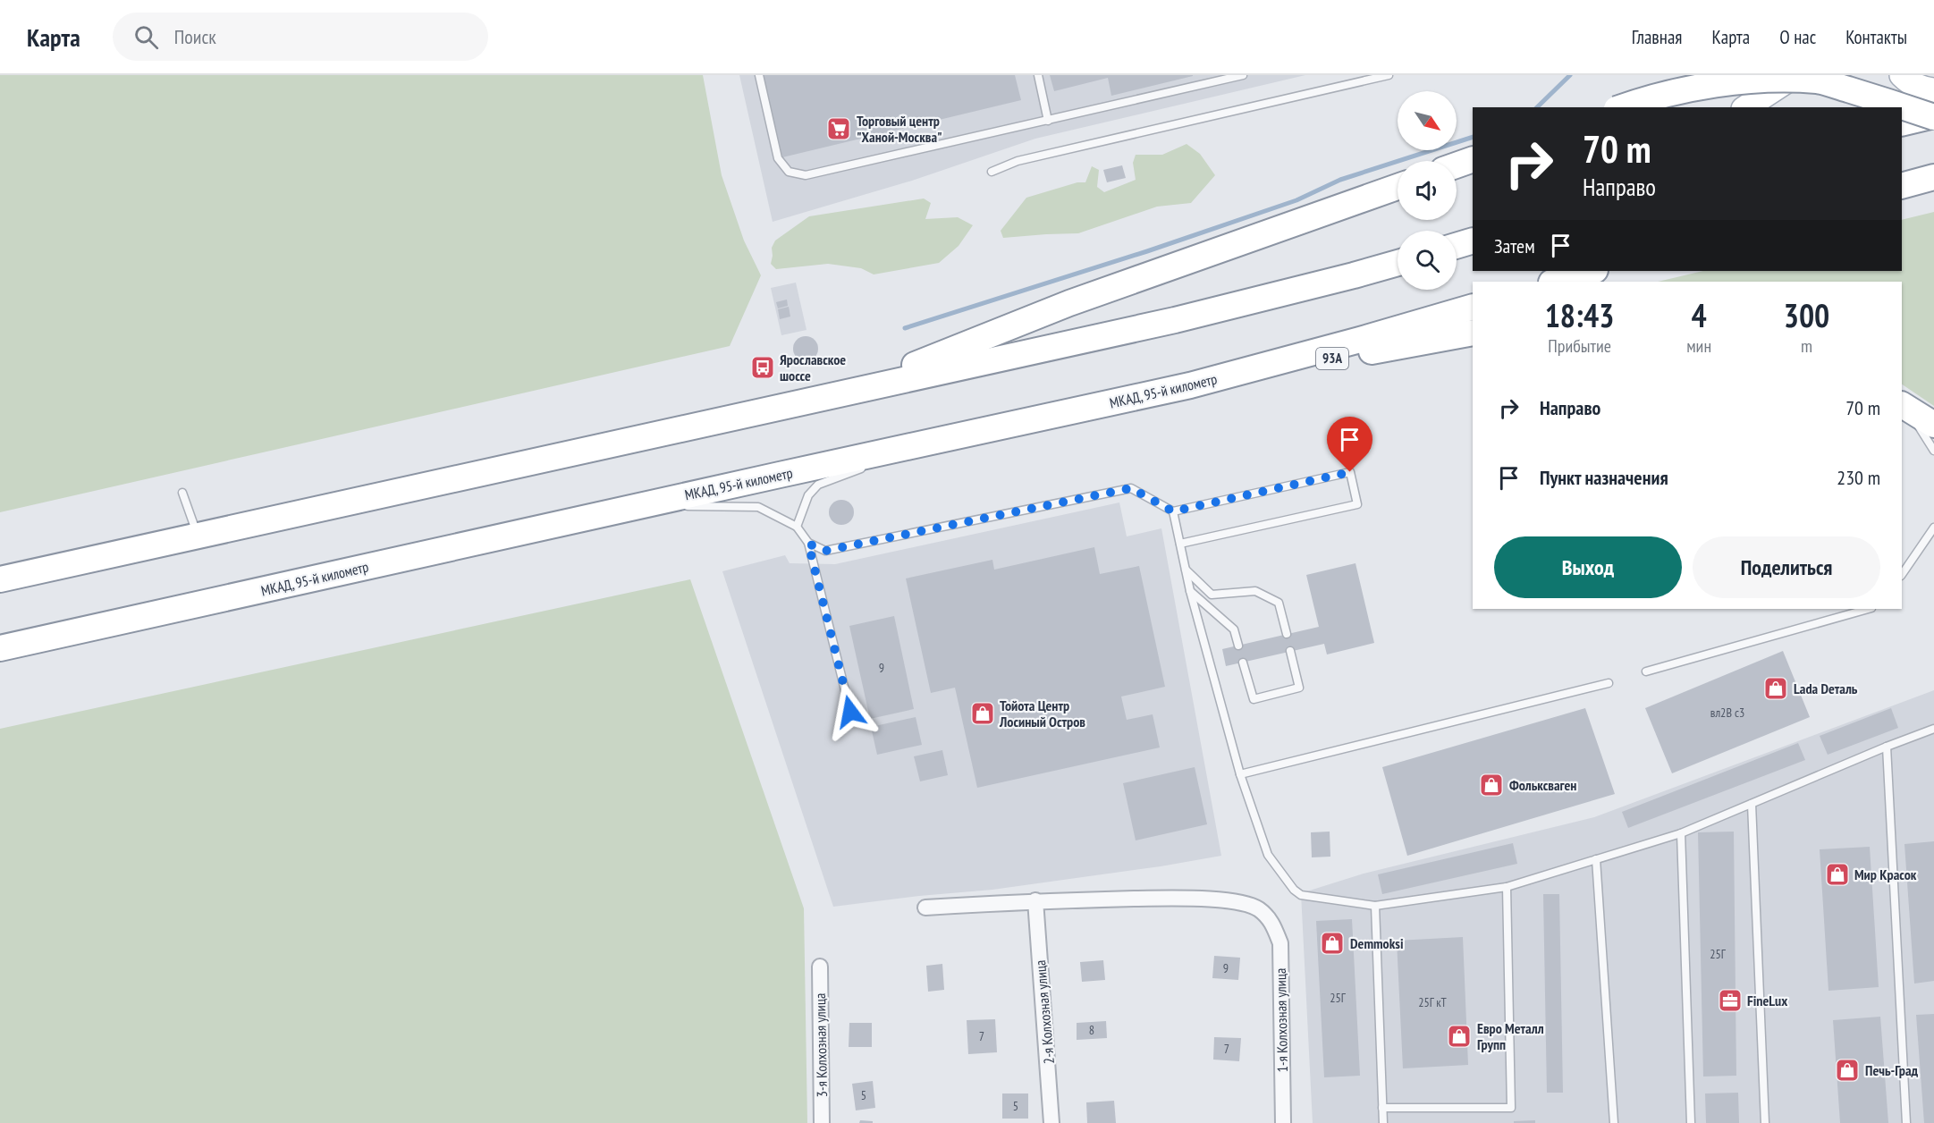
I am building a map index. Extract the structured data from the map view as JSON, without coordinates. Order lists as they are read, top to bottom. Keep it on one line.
{"streets":{"highway":["93A","МКАД, 95-й километр"],"street":["2-я Колхозная улица","1-я Колхозная улица","3-я Колхозная улица"]},"crossings":[["93A","МКАД, 95-й километр"],["2-я Колхозная улица","1-я Колхозная улица"]],"places":{"supermarket":["Торговый центр \"Ханой-Москва\""],"bus stop":["Ярославское шоссе"],"shop":["Lada Dеталь","Тойота Центр Лосиный Остров","Фольксваген","Мир Красок","Demmoksi","Евро Металл Групп","Печь-Град"],"office":["FineLux"]},"house_numbers":["9","вл2В с3","25Г","9","25Г","25Г кТ","8","7","7","5","5"],"north":"bottom right","page":{"header":"Карта","search":"Поиск","nav":["Главная","Карта","О нас","Контакты"],"turn":["70 m","Направо"],"then":"Затем","eta":["18:43","Прибытие","4","мин","300","m"],"list":[{"name":"Направо","value":"70 m"},{"name":"Пункт назначения","value":"230 m"}],"buttons":["Выход","Поделиться"]}}
